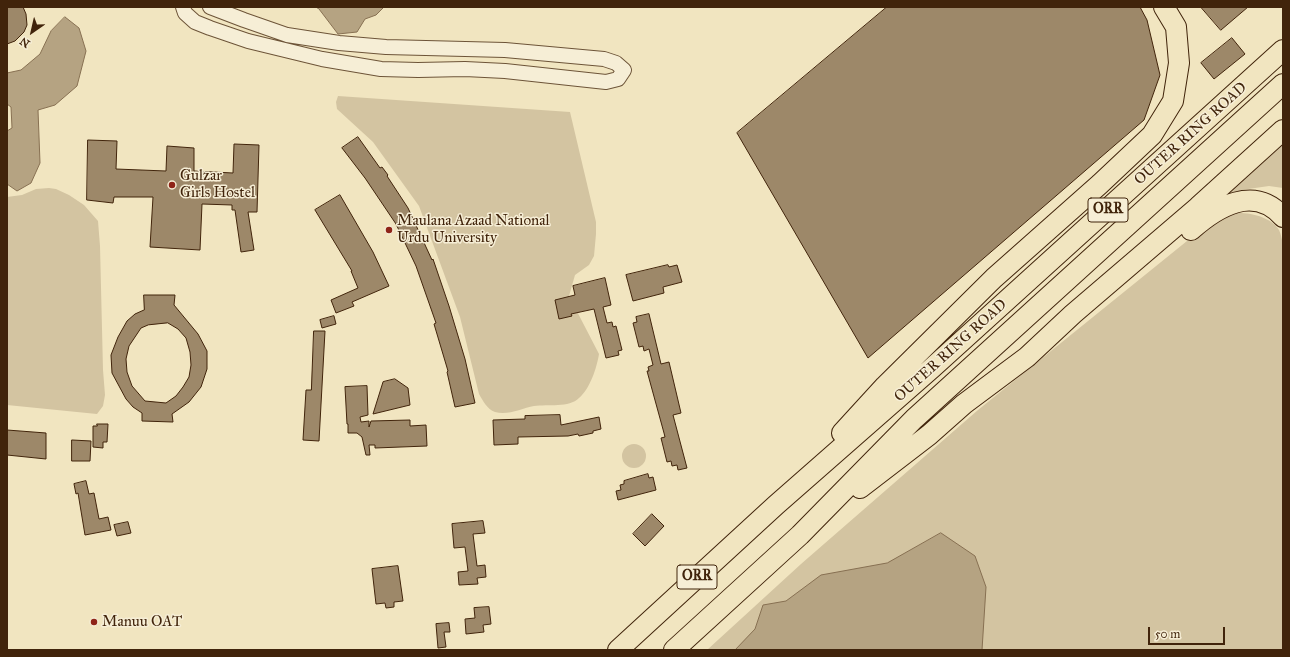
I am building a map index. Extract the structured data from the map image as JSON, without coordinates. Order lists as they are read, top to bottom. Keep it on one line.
{"streets":{"highway":["OUTER RING ROAD","ORR"]},"crossings":[["OUTER RING ROAD","ORR"]],"places":["Gulzar Girls Hostel","Maulana Azaad National Urdu University","Manuu OAT"],"scale_bar":"50 m","north":"bottom left"}
